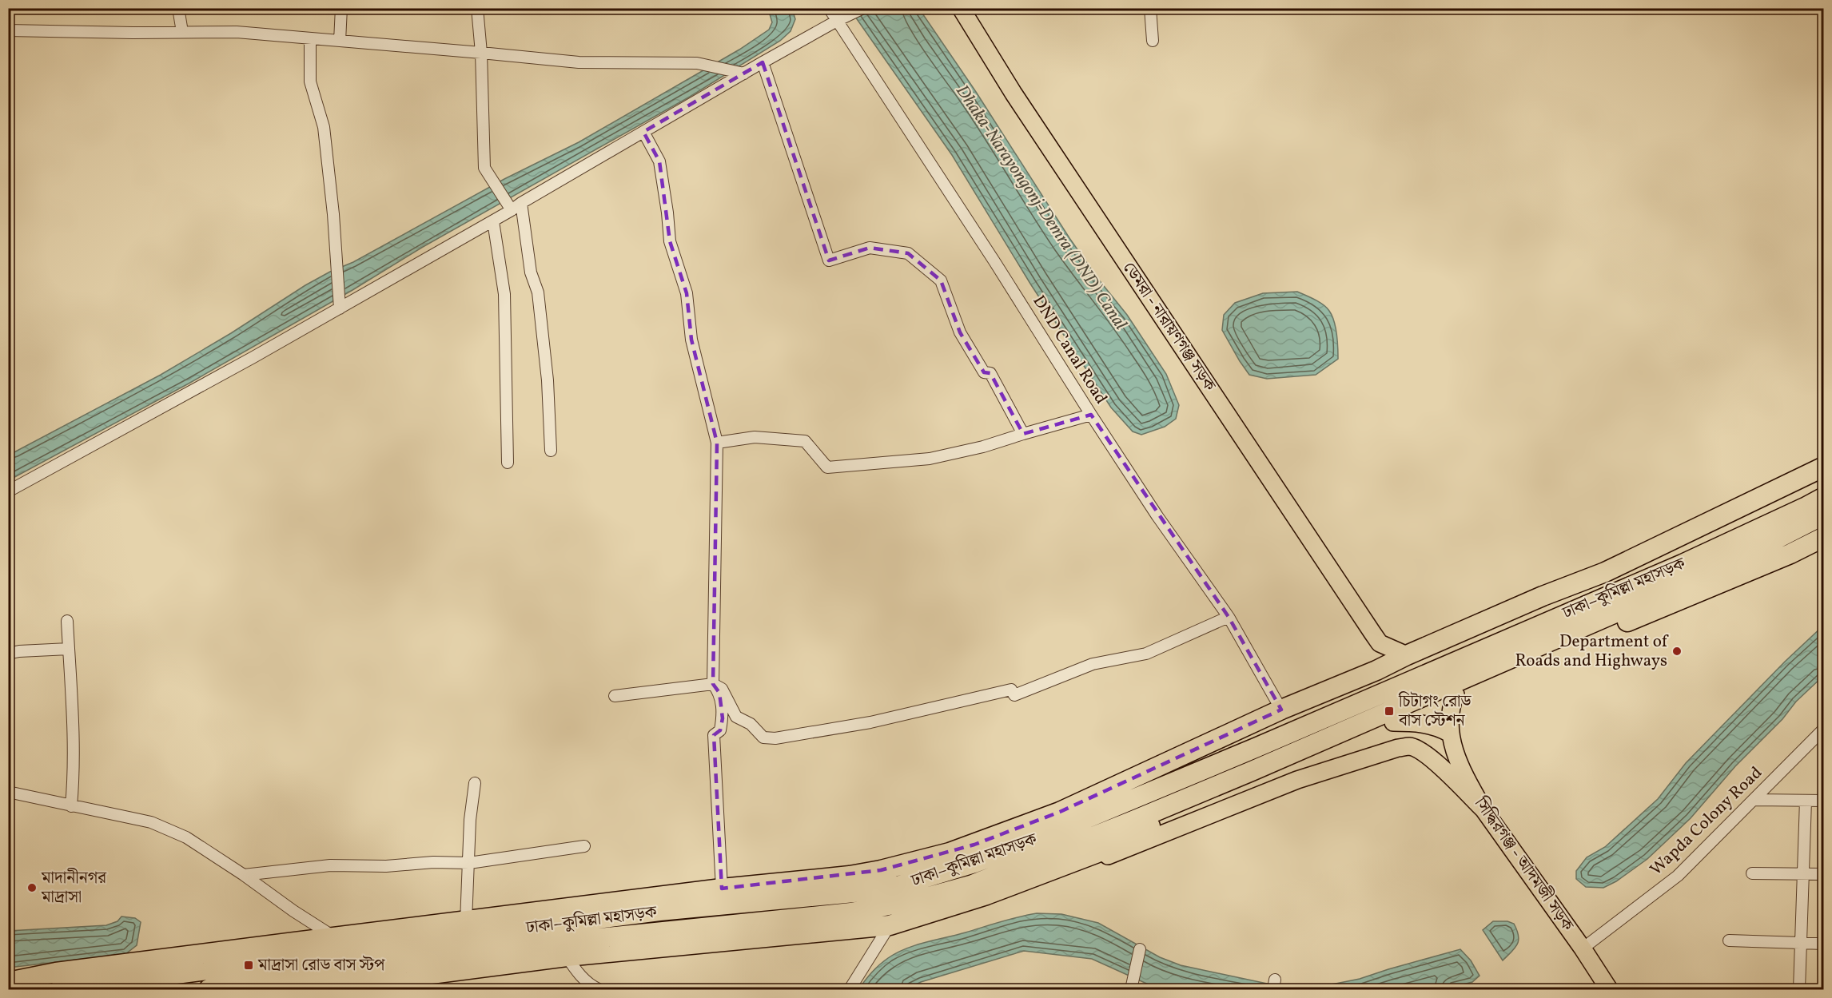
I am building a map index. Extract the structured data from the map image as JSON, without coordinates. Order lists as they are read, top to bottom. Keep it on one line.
{"streets":{"highway":["ঢাকা–কুমিল্লা মহাসড়ক"],"main road":["ডেমরা - নারায়ণগঞ্জ সড়ক","সিদ্ধিরগঞ্জ - আদমজী সড়ক"],"street":["DND Canal Road","Wapda Colony Road"]},"crossings":[["Wapda Colony Road","সিদ্ধিরগঞ্জ - আদমজী সড়ক"]],"water":["Dhaka-Narayongonj-Demra (DND) Canal"],"places":{"other":["Department of Roads and Highways","মাদানীনগর মাদ্রাসা"],"transit":["চিটাগং রোড বাস স্টেশন","মাদ্রাসা রোড বাস স্টপ"]}}
